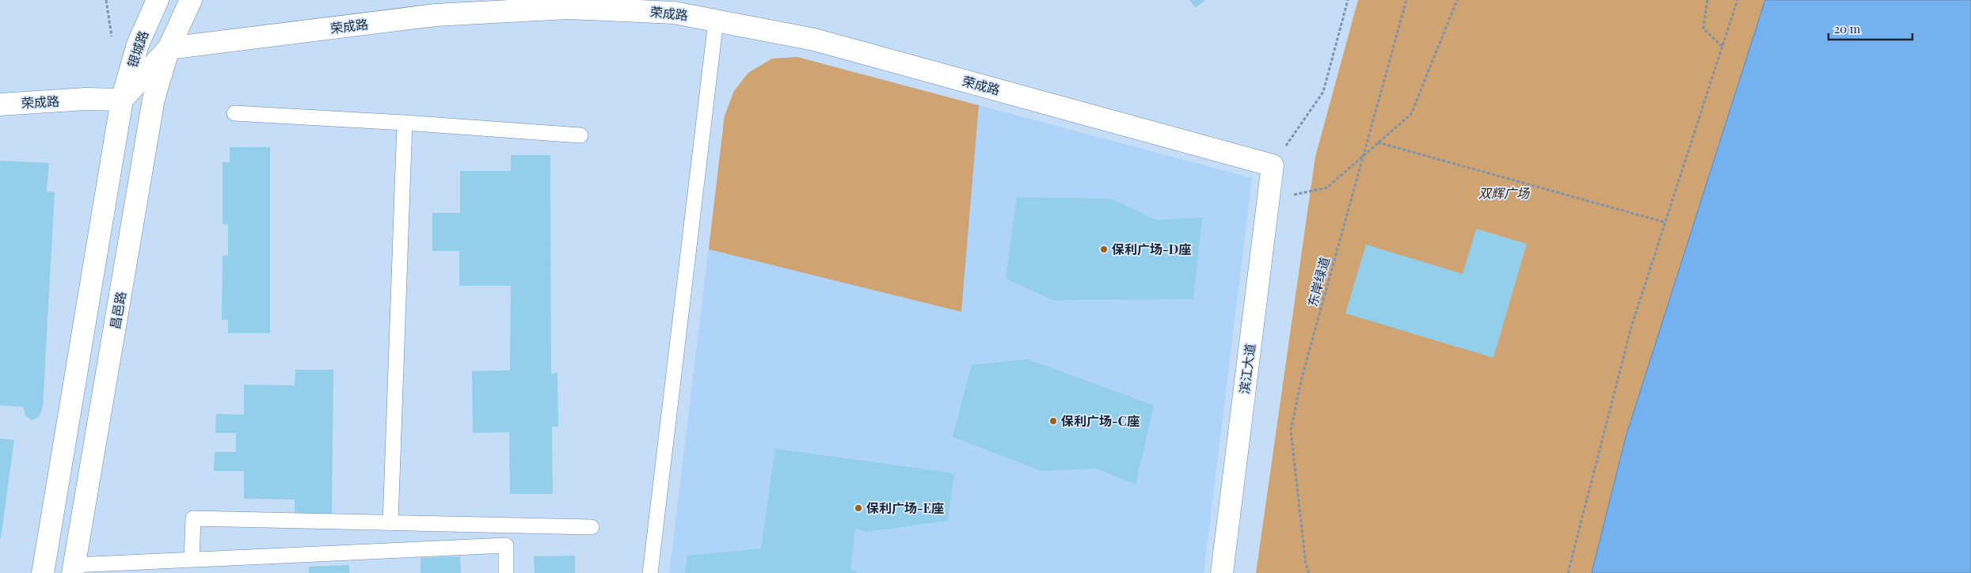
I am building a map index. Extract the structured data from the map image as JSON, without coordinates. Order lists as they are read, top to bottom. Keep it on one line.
{"streets":{"street":["荣成路","银城路","昌邑路","滨江大道"],"path":["东岸绿道"]},"crossings":[["荣成路","银城路"],["荣成路","昌邑路"],["荣成路","滨江大道"]],"parks":["双辉广场"],"places":["保利广场-D座","保利广场-C座","保利广场-E座"],"scale_bar":"20 m"}
